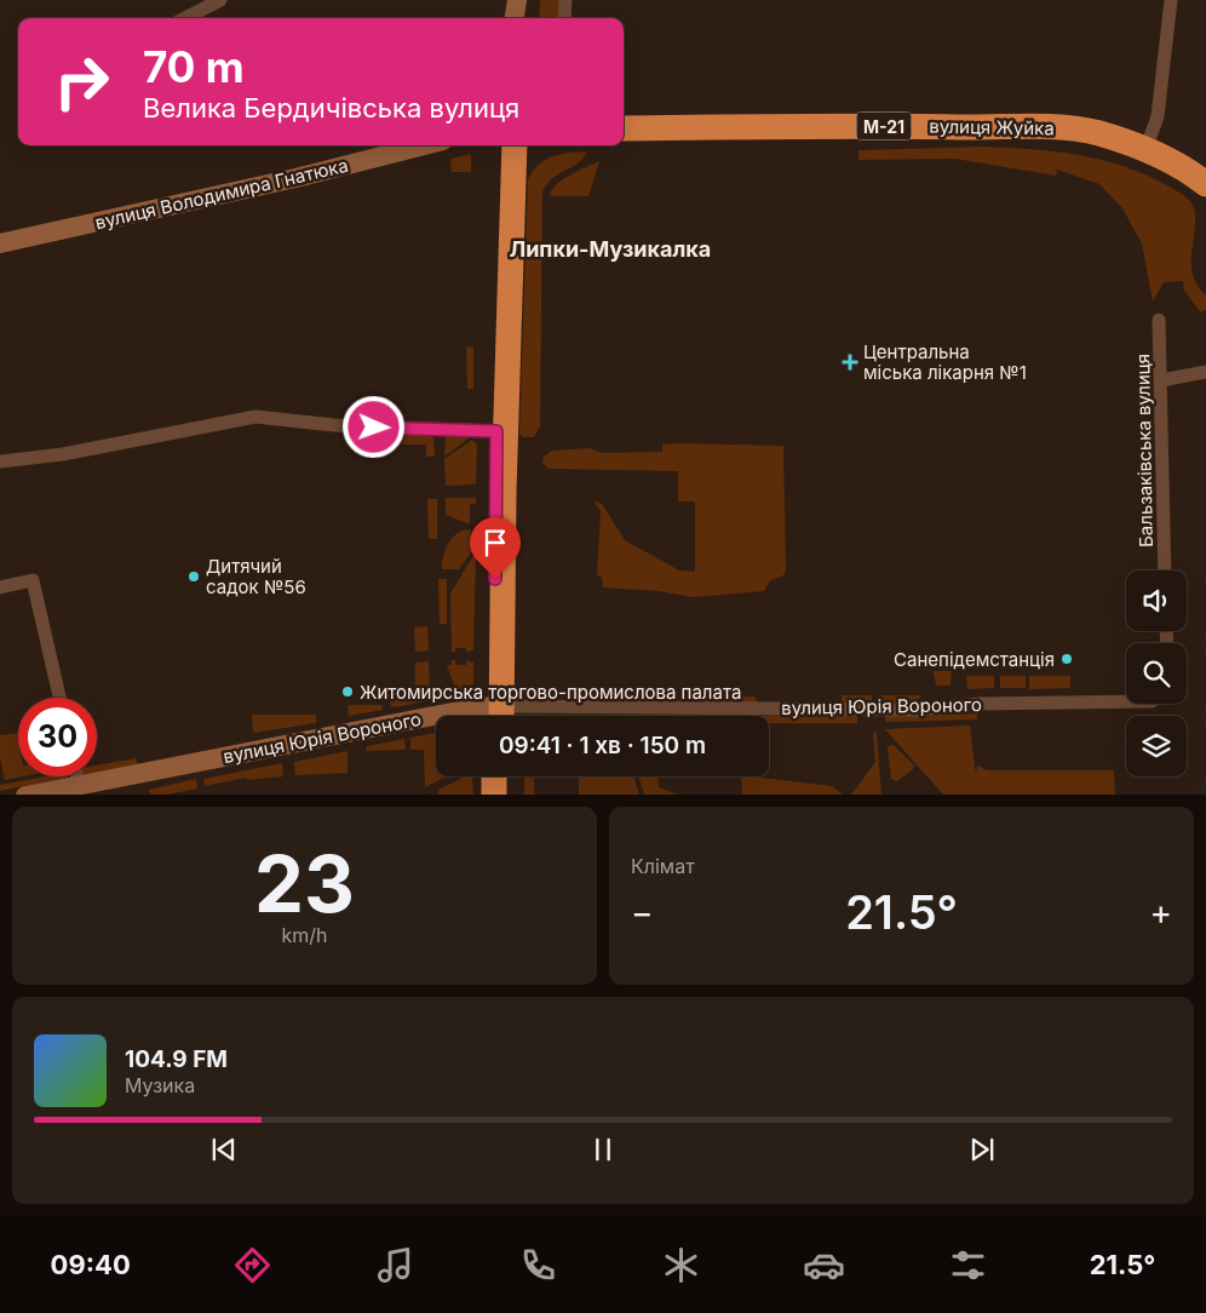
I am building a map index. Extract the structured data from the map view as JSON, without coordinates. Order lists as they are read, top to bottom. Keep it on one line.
{"streets":{"highway":["М-21","вулиця Жуйка"],"main road":["вулиця Володимира Гнатюка","вулиця Юрія Вороного"],"street":["Бальзаківська вулиця"]},"districts":["Липки-Музикалка"],"places":{"health":["Центральна міська лікарня №1"],"other":["Дитячий садок №56","Санепідемстанція","Житомирська торгово-промислова палата"]},"page":{"turn":["70 m","Велика Бердичівська вулиця"],"limit":"30","trip":"09:41 · 1 хв · 150 m","tile":[["23","km/h"],"Клімат"],"heat":["−","21.5°","+"],"song":["104.9 FM","Музика"],"tabs":["09:40","21.5°"]}}
